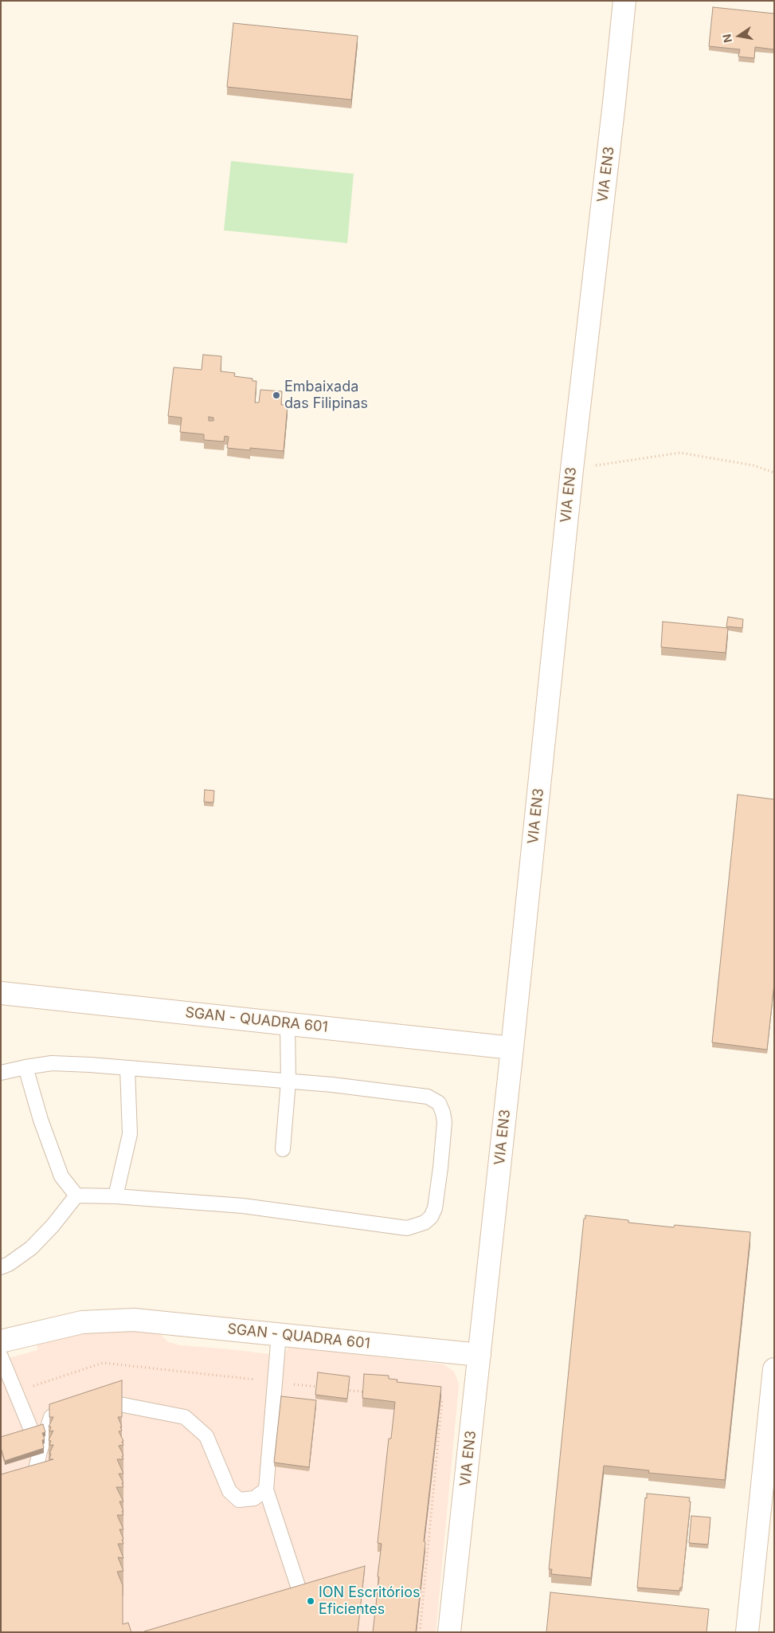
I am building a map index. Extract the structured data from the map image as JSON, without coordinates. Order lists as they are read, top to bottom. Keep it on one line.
{"streets":{"street":["VIA EN3","SGAN - QUADRA 601"]},"crossings":[["VIA EN3","SGAN - QUADRA 601"]],"places":["Embaixada das Filipinas","ION Escritórios Eficientes"],"north":"left"}
